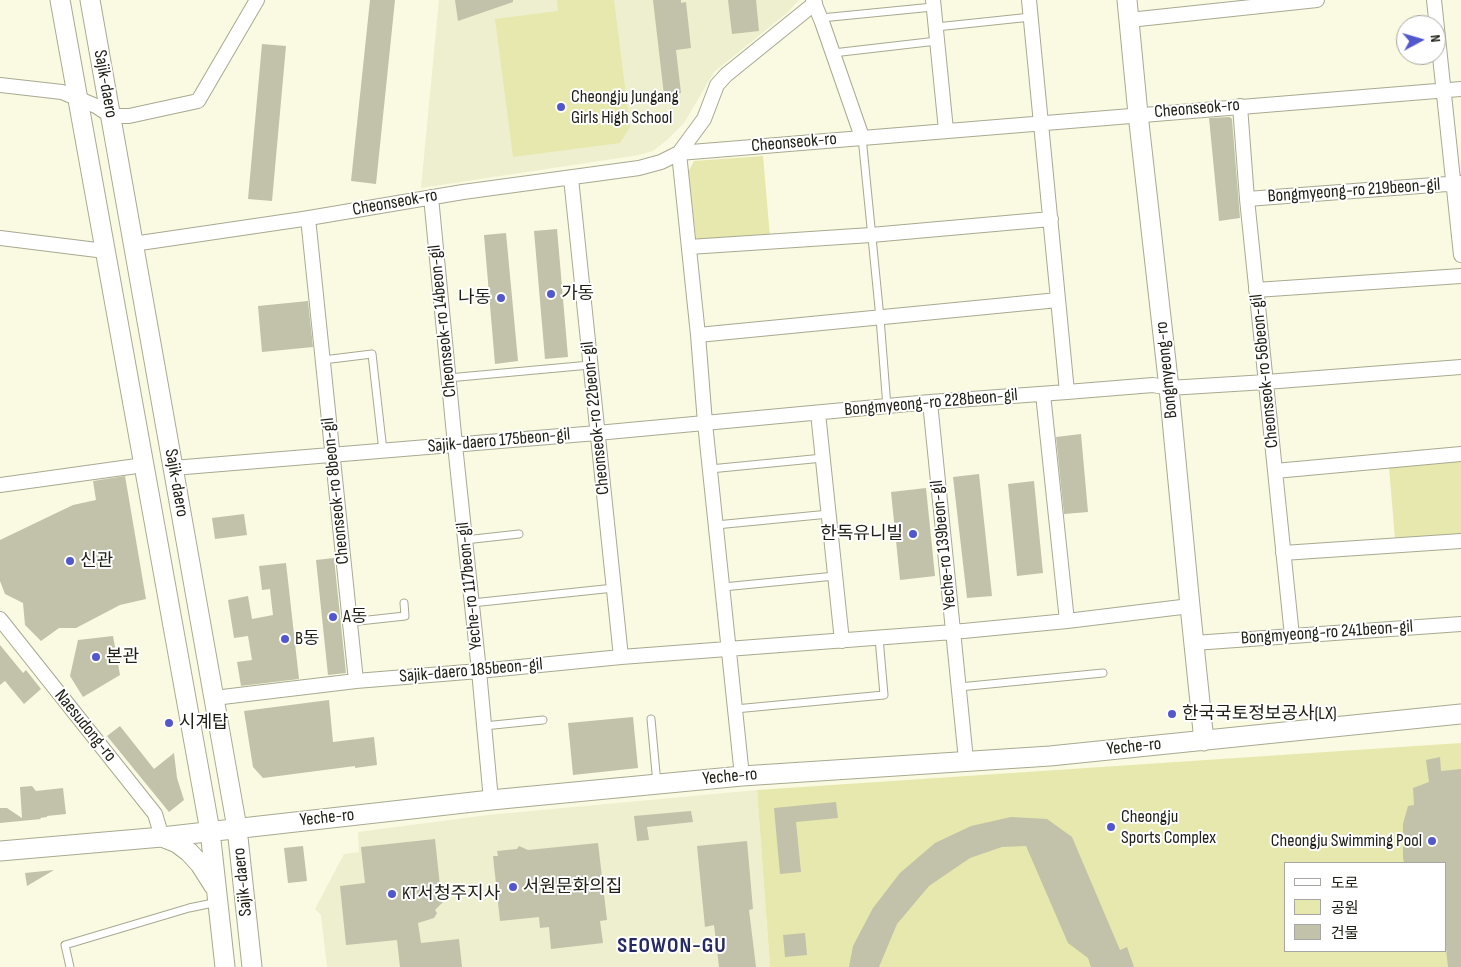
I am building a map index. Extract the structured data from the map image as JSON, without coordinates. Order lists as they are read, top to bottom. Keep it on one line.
{"streets":{"street":["Sajik-daero","Cheonseok-ro","Bongmyeong-ro 219beon-gil","Cheonseok-ro 14beon-gil","Bongmyeong-ro","Cheonseok-ro 56beon-gil","Bongmyeong-ro 228beon-gil","Cheonseok-ro 22beon-gil","Sajik-daero 175beon-gil","Cheonseok-ro 8beon-gil","Yeche-ro 139beon-gil","Yeche-ro 117beon-gil","Bongmyeong-ro 241beon-gil","Sajik-daero 185beon-gil","Naesudong-ro","Yeche-ro"]},"crossings":[["Sajik-daero","Cheonseok-ro"],["Sajik-daero","Sajik-daero 175beon-gil"],["Sajik-daero","Sajik-daero 185beon-gil"],["Sajik-daero","Yeche-ro"],["Cheonseok-ro","Cheonseok-ro 14beon-gil"],["Cheonseok-ro","Bongmyeong-ro"],["Cheonseok-ro","Cheonseok-ro 56beon-gil"],["Cheonseok-ro","Cheonseok-ro 22beon-gil"],["Cheonseok-ro","Cheonseok-ro 8beon-gil"],["Bongmyeong-ro 219beon-gil","Cheonseok-ro 56beon-gil"],["Cheonseok-ro 14beon-gil","Sajik-daero 175beon-gil"],["Cheonseok-ro 14beon-gil","Yeche-ro 117beon-gil"],["Bongmyeong-ro","Bongmyeong-ro 228beon-gil"],["Bongmyeong-ro","Bongmyeong-ro 241beon-gil"],["Bongmyeong-ro","Sajik-daero 185beon-gil"],["Bongmyeong-ro","Yeche-ro"],["Cheonseok-ro 56beon-gil","Bongmyeong-ro 228beon-gil"],["Cheonseok-ro 56beon-gil","Bongmyeong-ro 241beon-gil"],["Bongmyeong-ro 228beon-gil","Sajik-daero 175beon-gil"],["Bongmyeong-ro 228beon-gil","Yeche-ro 139beon-gil"],["Bongmyeong-ro 228beon-gil","Sajik-daero 185beon-gil"],["Cheonseok-ro 22beon-gil","Sajik-daero 175beon-gil"],["Cheonseok-ro 22beon-gil","Sajik-daero 185beon-gil"],["Sajik-daero 175beon-gil","Cheonseok-ro 8beon-gil"],["Sajik-daero 175beon-gil","Yeche-ro 117beon-gil"],["Cheonseok-ro 8beon-gil","Sajik-daero 185beon-gil"],["Yeche-ro 139beon-gil","Sajik-daero 185beon-gil"],["Yeche-ro 139beon-gil","Yeche-ro"],["Yeche-ro 117beon-gil","Sajik-daero 185beon-gil"],["Yeche-ro 117beon-gil","Yeche-ro"],["Naesudong-ro","Yeche-ro"]],"districts":["SEOWON-GU"],"places":["Cheongju Jungang Girls High School","가동","나동","한독유니빌","신관","A동","B동","본관","한국국토정보공사(LX)","시계탑","Cheongju Sports Complex","Cheongju Swimming Pool","서원문화의집","KT서청주지사"],"legend":["도로","공원","건물"],"north":"right"}
